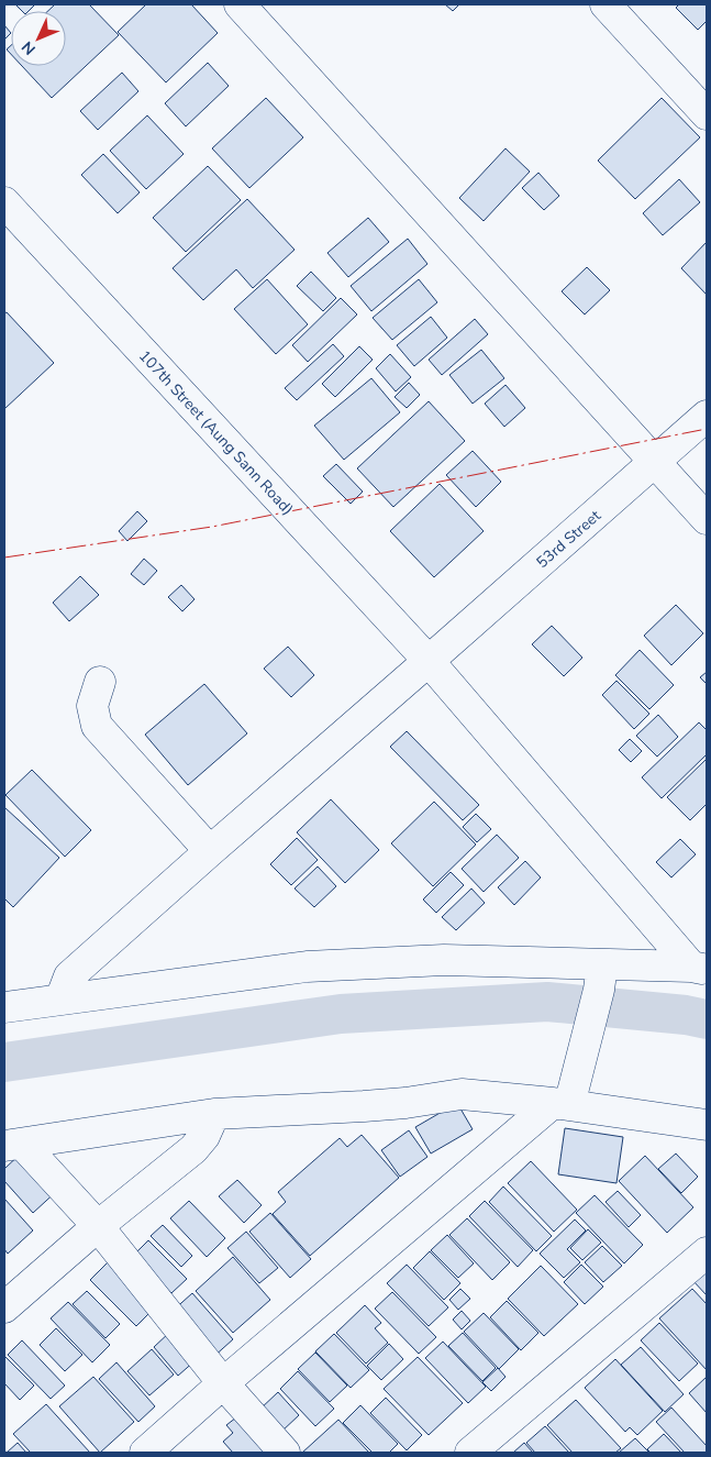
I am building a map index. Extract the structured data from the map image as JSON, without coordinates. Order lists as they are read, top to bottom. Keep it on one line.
{"streets":{"street":["107th Street (Aung Sann Road)","53rd Street"]},"crossings":[["107th Street (Aung Sann Road)","53rd Street"]],"north":"bottom left"}
